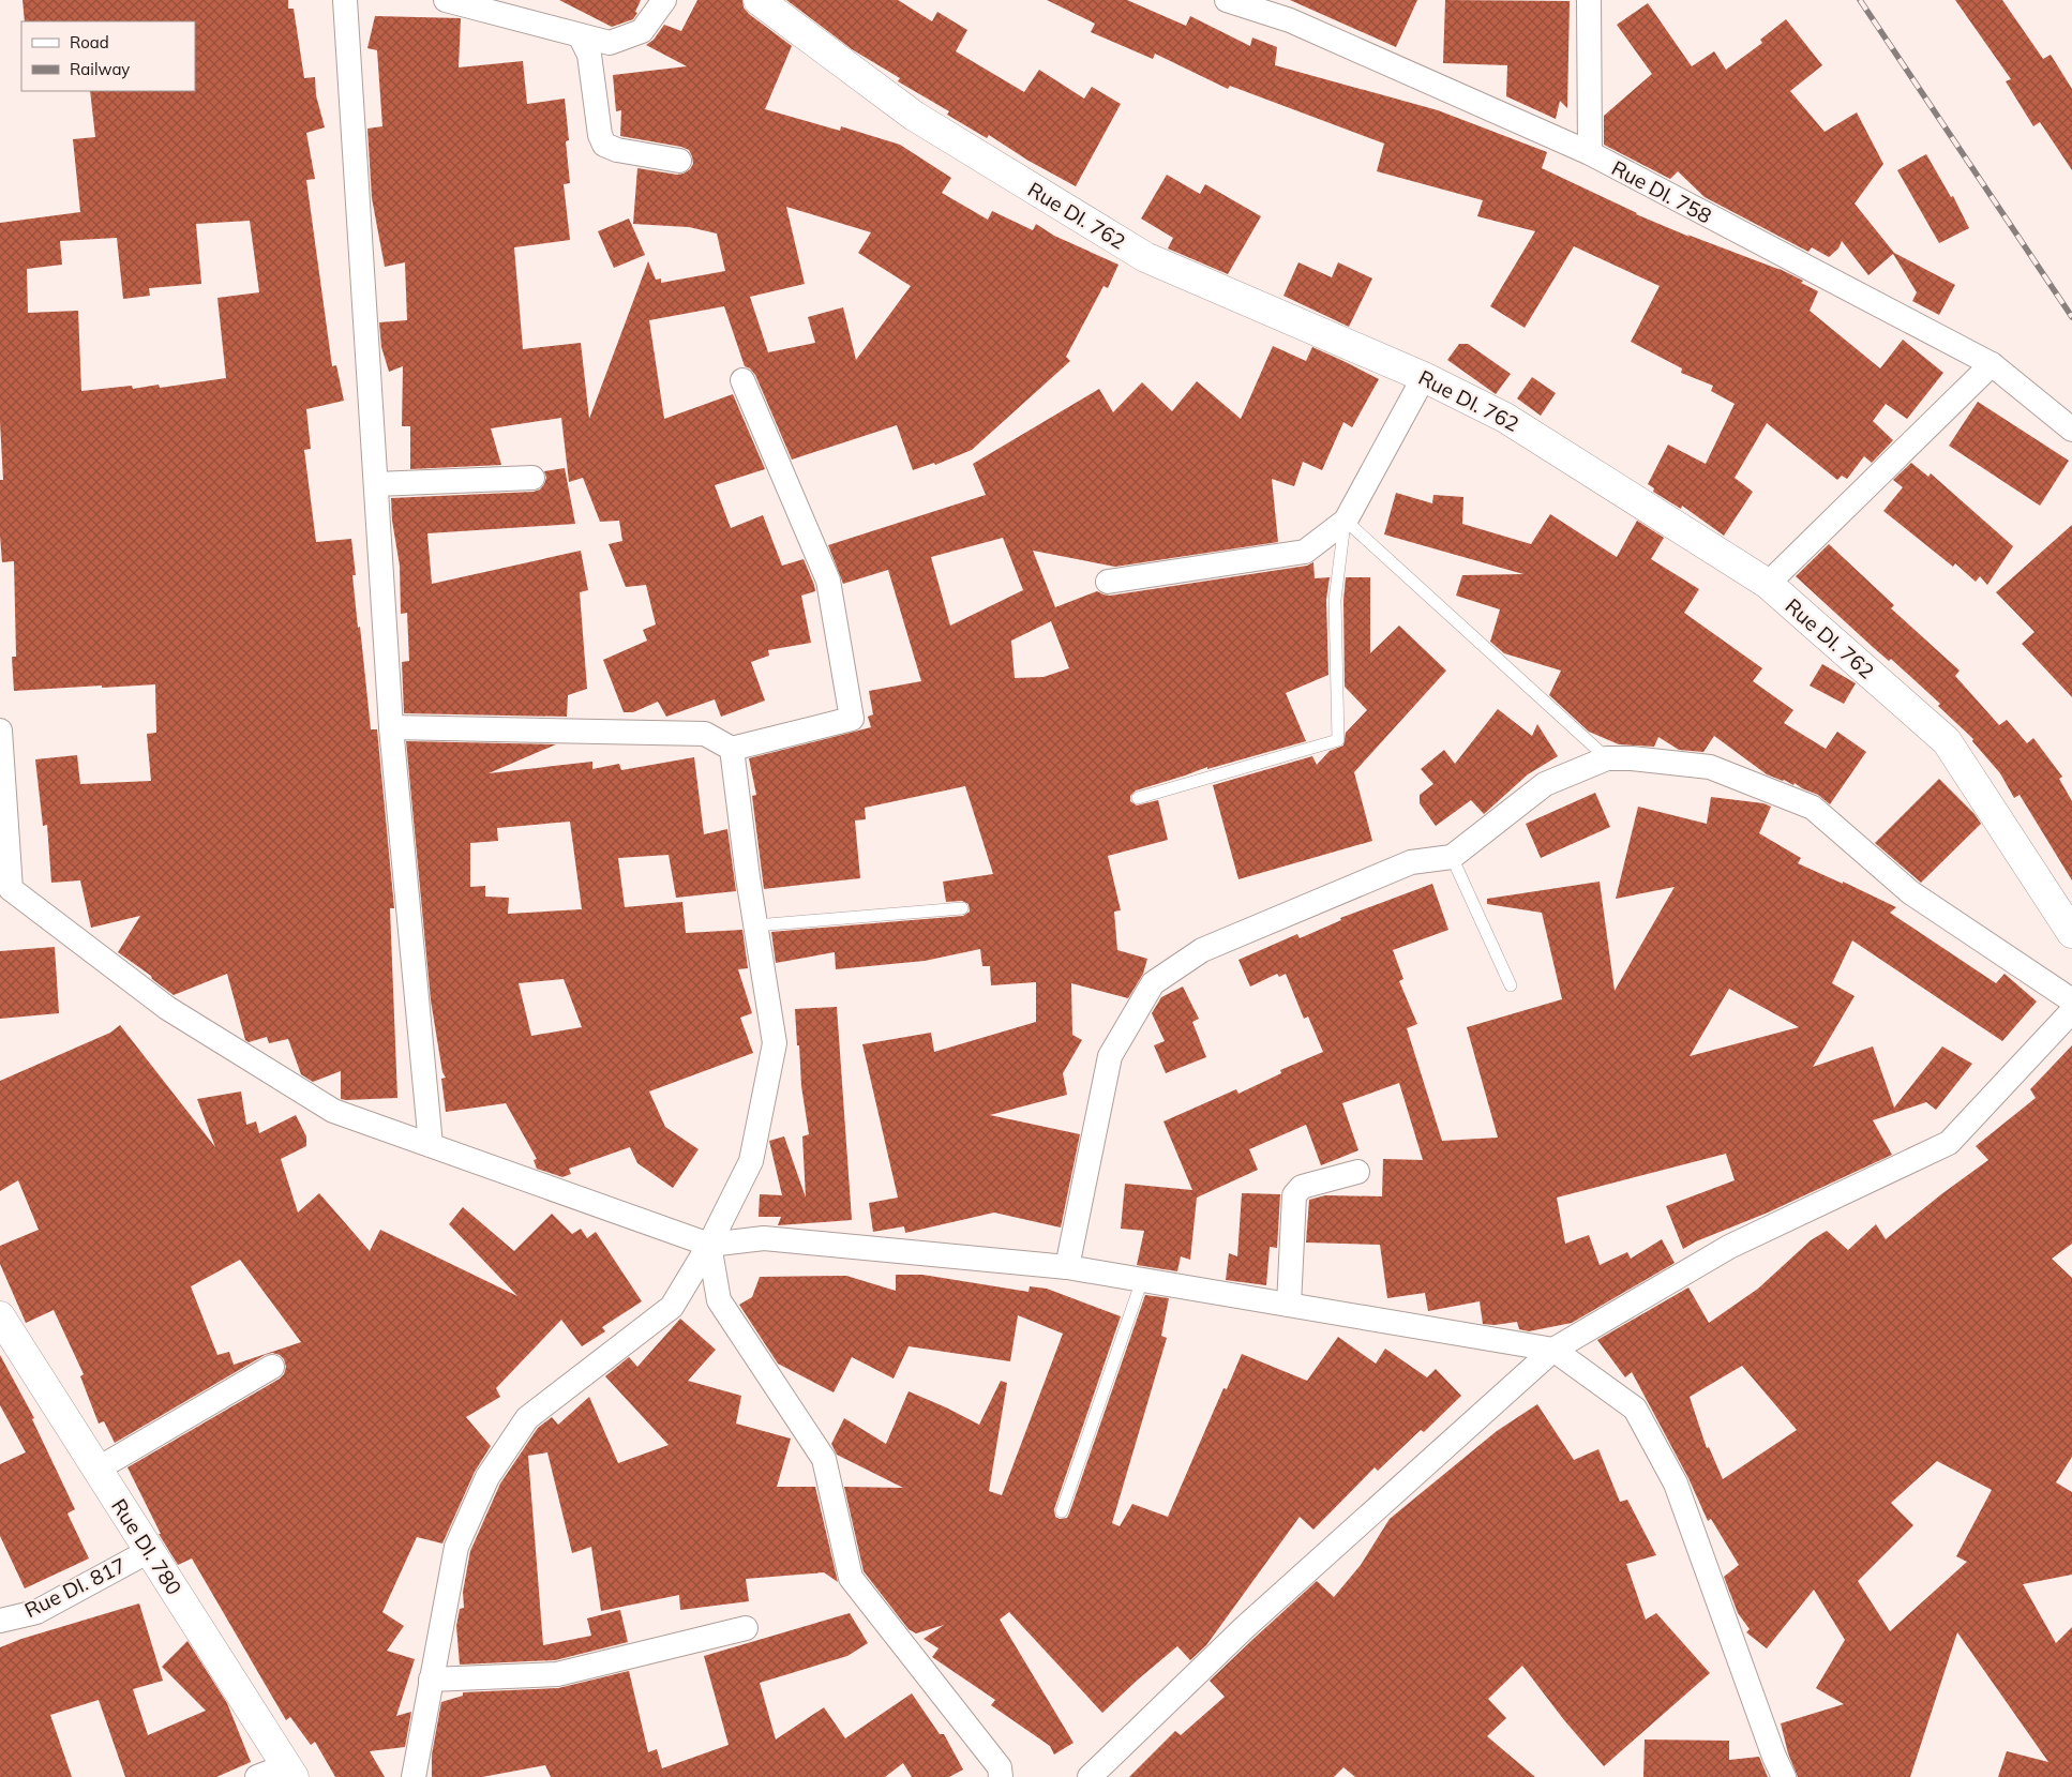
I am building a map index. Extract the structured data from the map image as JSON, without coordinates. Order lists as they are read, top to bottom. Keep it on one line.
{"streets":{"street":["Rue DI. 758","Rue DI. 762","Rue DI. 780","Rue DI. 817"]},"crossings":[["Rue DI. 780","Rue DI. 817"]],"legend":["Road","Railway"]}
